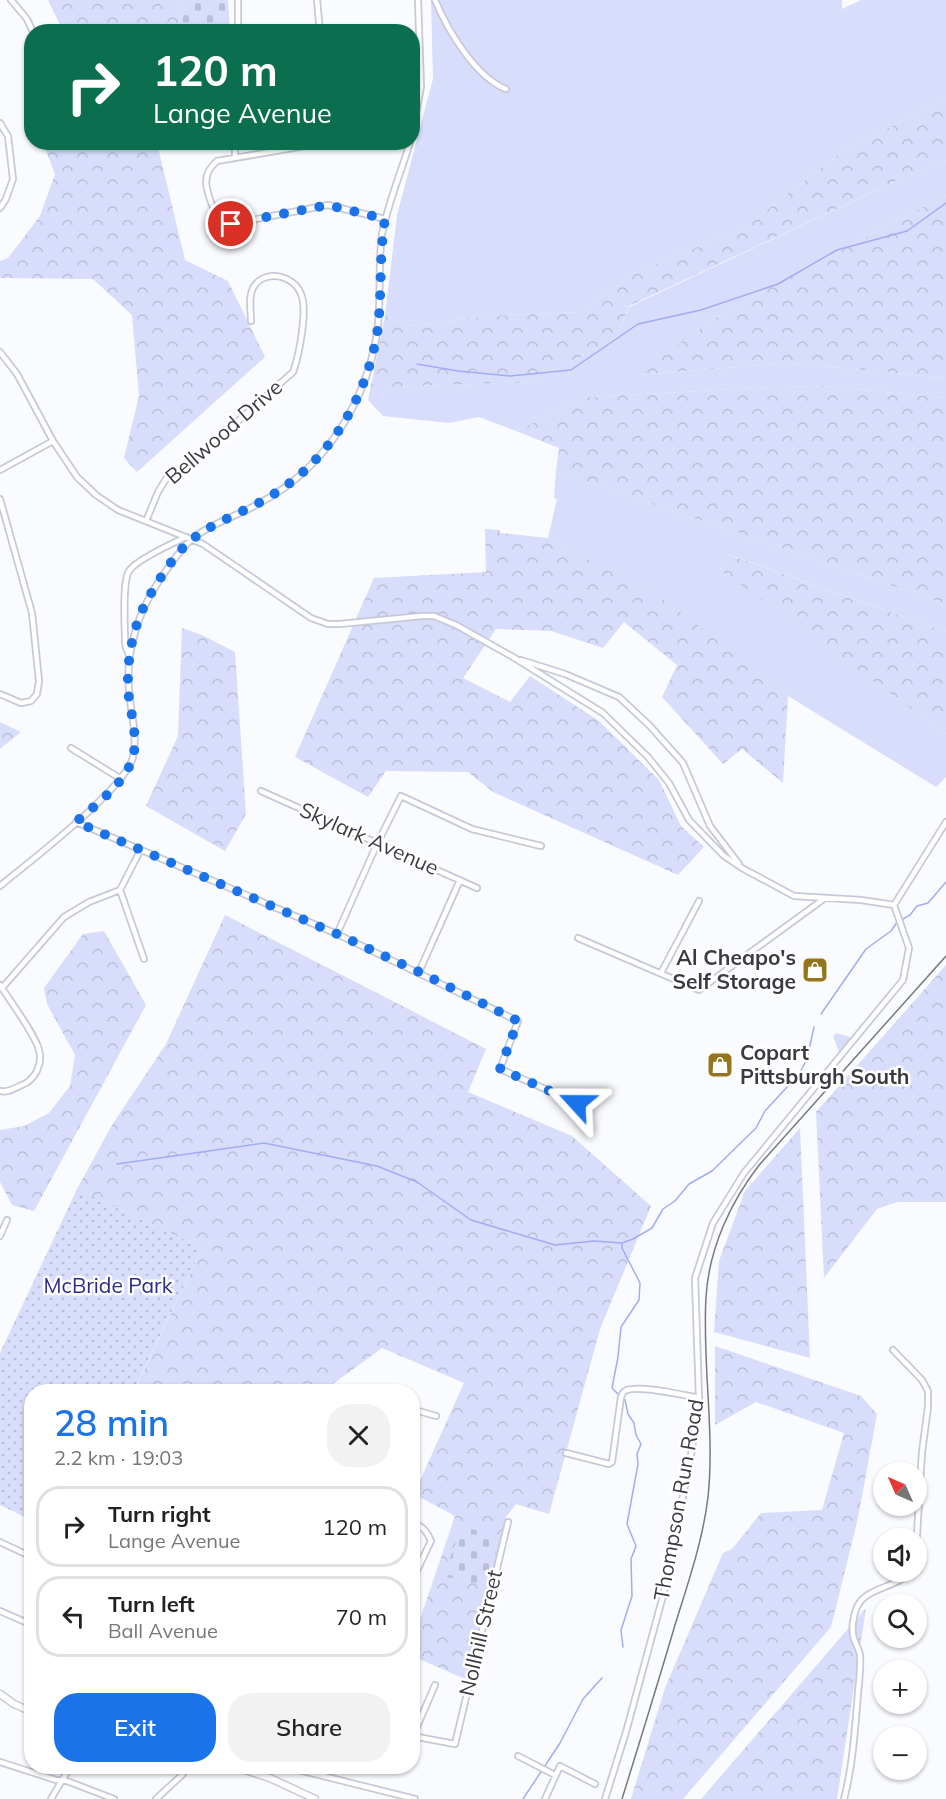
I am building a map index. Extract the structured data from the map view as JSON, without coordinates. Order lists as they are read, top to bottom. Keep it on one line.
{"streets":{"street":["Bellwood Drive","Skylark Avenue","Thompson Run Road","Nollhill Street"]},"parks":["McBride Park"],"places":{"shop":["Al Cheapo's Self Storage","Copart Pittsburgh South"]},"north":"top left","page":{"turn":["120 m","Lange Avenue"],"heading":["28 min","2.2 km · 19:03"],"map_buttons":["+","−"],"list":[{"name":"Turn right","note":"Lange Avenue","value":"120 m"},{"name":"Turn left","note":"Ball Avenue","value":"70 m"}],"buttons":["Exit","Share"]}}
